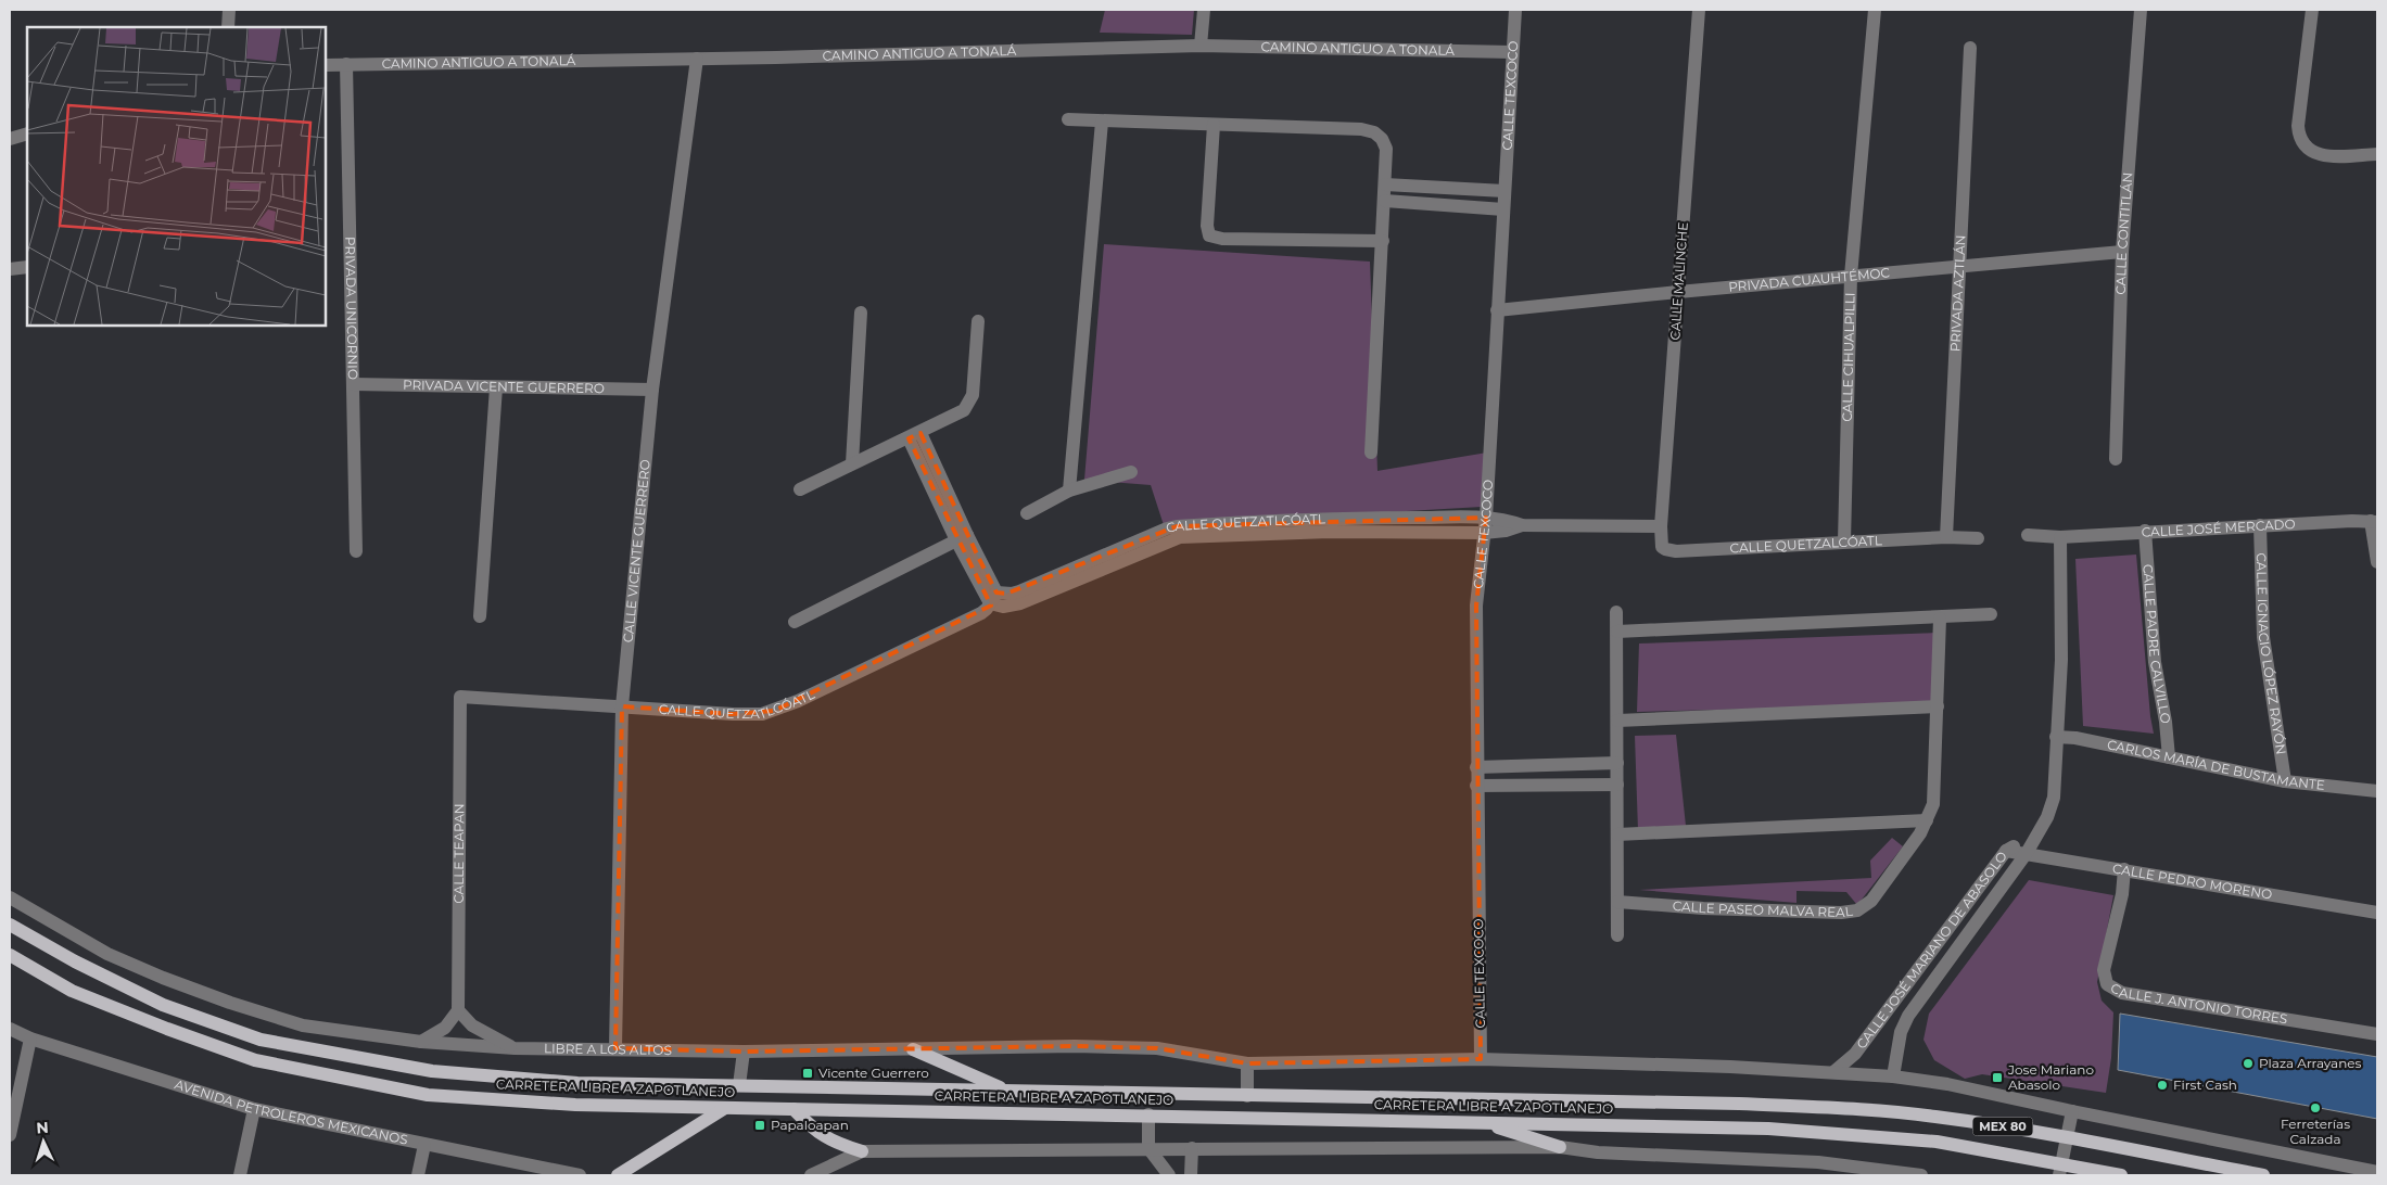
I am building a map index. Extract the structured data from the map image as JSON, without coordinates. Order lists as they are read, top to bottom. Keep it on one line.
{"streets":{"main road":["CARRETERA LIBRE A ZAPOTLANEJO","MEX 80"],"street":["CAMINO ANTIGUO A TONALÁ","CALLE TEXCOCO","CALLE CONTITLÁN","PRIVADA CUAUHTÉMOC","CALLE MALINCHE","PRIVADA AZTLÁN","PRIVADA UNICORNIO","CALLE CIHUALPILLI","PRIVADA VICENTE GUERRERO","CALLE QUETZATLCÓATL","CALLE JOSÉ MERCADO","CALLE QUETZALCÓATL","CALLE VICENTE GUERRERO","CALLE PADRE CALVILLO","CALLE IGNACIO LÓPEZ RAYÓN","CARLOS MARÍA DE BUSTAMANTE","CALLE TEAPAN","CALLE PEDRO MORENO","CALLE PASEO MALVA REAL","CALLE JOSÉ MARIANO DE ABASOLO","CALLE J. ANTONIO TORRES","LIBRE A LOS ALTOS","AVENIDA PETROLEROS MEXICANOS"]},"crossings":[["CAMINO ANTIGUO A TONALÁ","CALLE TEXCOCO"],["CAMINO ANTIGUO A TONALÁ","PRIVADA UNICORNIO"],["CAMINO ANTIGUO A TONALÁ","CALLE VICENTE GUERRERO"],["CALLE TEXCOCO","PRIVADA CUAUHTÉMOC"],["CALLE TEXCOCO","CALLE QUETZATLCÓATL"],["CALLE CONTITLÁN","PRIVADA CUAUHTÉMOC"],["PRIVADA CUAUHTÉMOC","CALLE MALINCHE"],["PRIVADA CUAUHTÉMOC","PRIVADA AZTLÁN"],["PRIVADA CUAUHTÉMOC","CALLE CIHUALPILLI"],["CALLE MALINCHE","CALLE QUETZATLCÓATL"],["CALLE MALINCHE","CALLE QUETZALCÓATL"],["PRIVADA AZTLÁN","CALLE QUETZALCÓATL"],["PRIVADA UNICORNIO","PRIVADA VICENTE GUERRERO"],["CALLE CIHUALPILLI","CALLE QUETZALCÓATL"],["PRIVADA VICENTE GUERRERO","CALLE VICENTE GUERRERO"],["CALLE QUETZATLCÓATL","CALLE VICENTE GUERRERO"],["CALLE QUETZATLCÓATL","CALLE TEAPAN"],["CALLE JOSÉ MERCADO","CALLE PADRE CALVILLO"],["CALLE JOSÉ MERCADO","CALLE IGNACIO LÓPEZ RAYÓN"],["CALLE JOSÉ MERCADO","CALLE JOSÉ MARIANO DE ABASOLO"],["CALLE VICENTE GUERRERO","LIBRE A LOS ALTOS"],["CALLE PADRE CALVILLO","CARLOS MARÍA DE BUSTAMANTE"],["CALLE IGNACIO LÓPEZ RAYÓN","CARLOS MARÍA DE BUSTAMANTE"],["CARLOS MARÍA DE BUSTAMANTE","CALLE JOSÉ MARIANO DE ABASOLO"],["CALLE PEDRO MORENO","CALLE JOSÉ MARIANO DE ABASOLO"],["CALLE PEDRO MORENO","CALLE J. ANTONIO TORRES"]],"places":{"other":["Plaza Arrayanes","First Cash","Ferreterías Calzada"],"transit":["Vicente Guerrero","Jose Mariano Abasolo","Papaloapan"]},"north":"top"}
